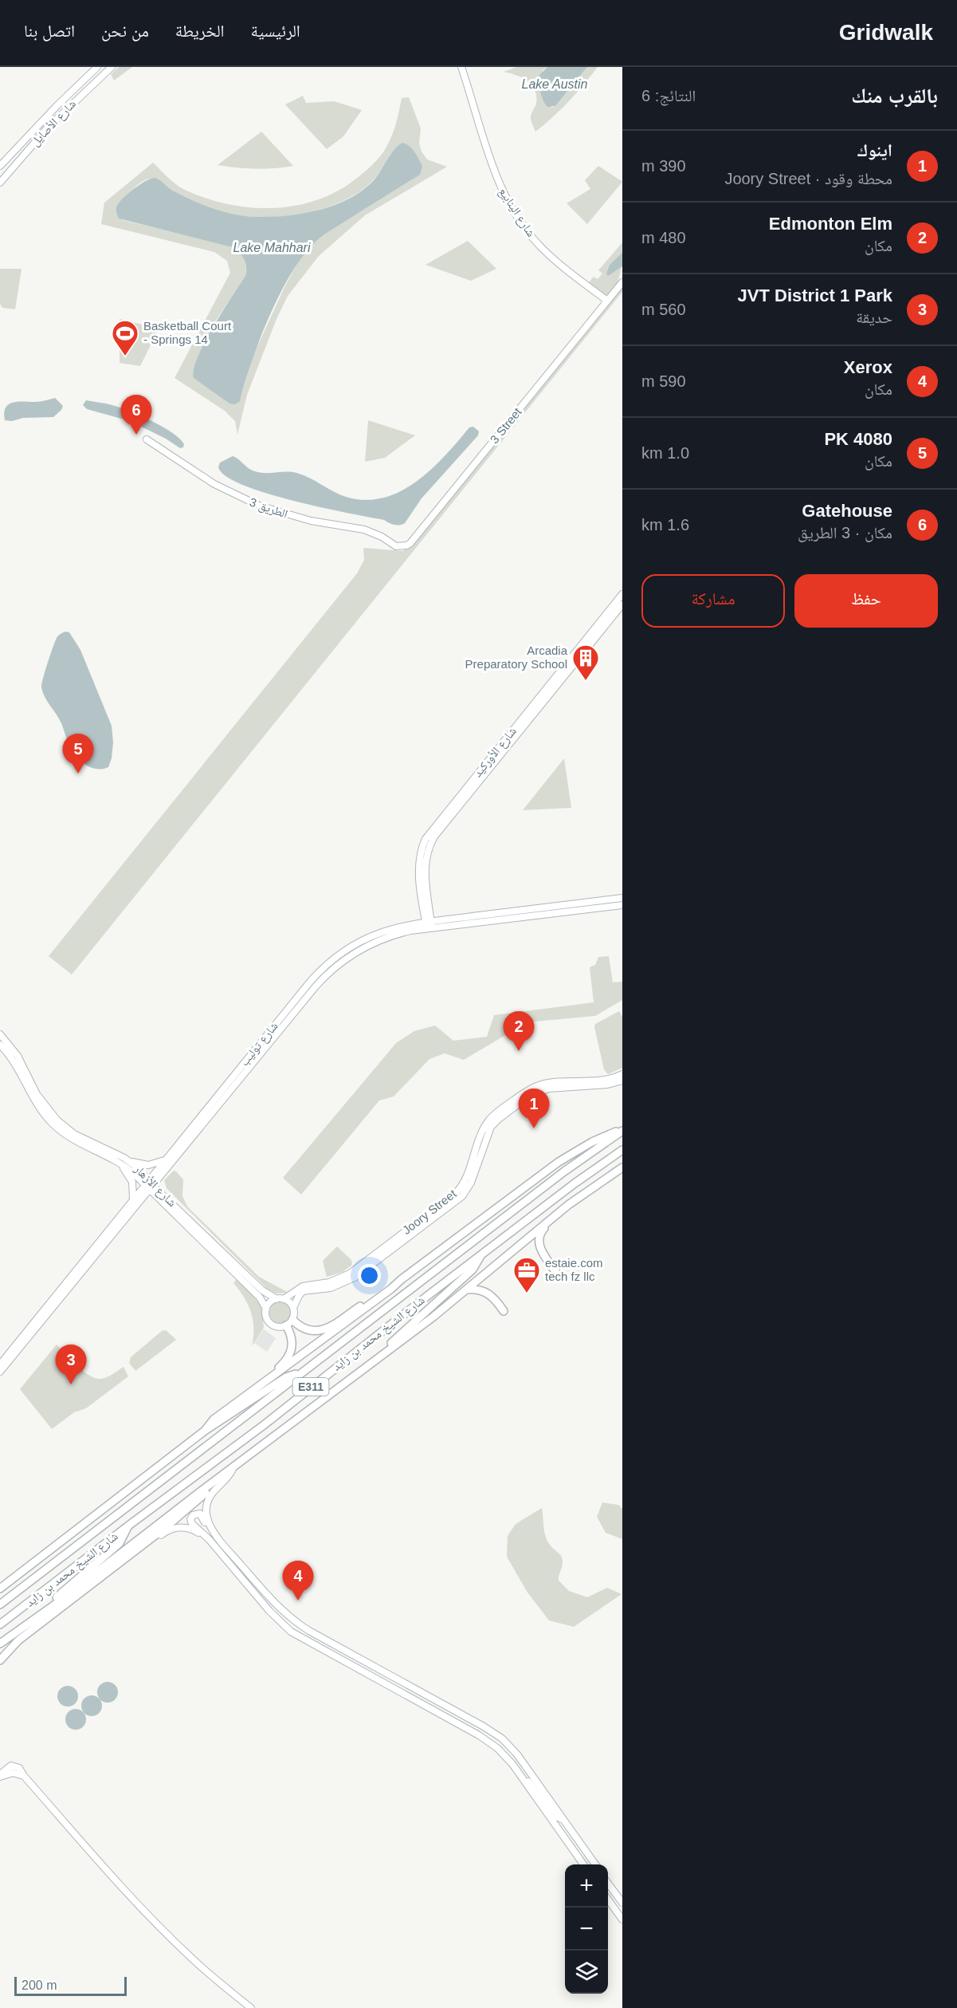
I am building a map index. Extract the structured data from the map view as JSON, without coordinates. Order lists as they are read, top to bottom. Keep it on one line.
{"streets":{"highway":["شارع الشيخ محمد بن زايد","E311"],"street":["شارع الأصايل","شارع الينابيع","3 Street","3 الطريق","شارع الأوركيد","شارع توليب","شارع الأزهار","Joory Street"]},"crossings":[["شارع الينابيع","3 Street"],["3 Street","3 الطريق"],["شارع الأوركيد","شارع توليب"],["شارع توليب","شارع الأزهار"],["شارع الأزهار","Joory Street"]],"water":["Lake Austin","Lake Mahhari"],"places":{"sports":["Basketball Court - Springs 14"],"building":["Arcadia Preparatory School"],"office":["estaie.com tech fz llc"]},"scale_bar":"200 m","page":{"header":"Gridwalk","nav":["الرئيسية","الخريطة","من نحن","اتصل بنا"],"heading":["بالقرب منك","النتائج: 6"],"list":[{"mark":"1","name":"اينوك","note":"محطة وقود · Joory Street","value":"390 m"},{"mark":"2","name":"Edmonton Elm","note":"مكان","value":"480 m"},{"mark":"3","name":"JVT District 1 Park","note":"حديقة","value":"560 m"},{"mark":"4","name":"Xerox","note":"مكان","value":"590 m"},{"mark":"5","name":"PK 4080","note":"مكان","value":"1.0 km"},{"mark":"6","name":"Gatehouse","note":"مكان · 3 الطريق","value":"1.6 km"}],"pins":["6","5","2","1","3","4"],"buttons":["حفظ","مشاركة"],"map_buttons":["+","−"],"scale":"200 m"}}
